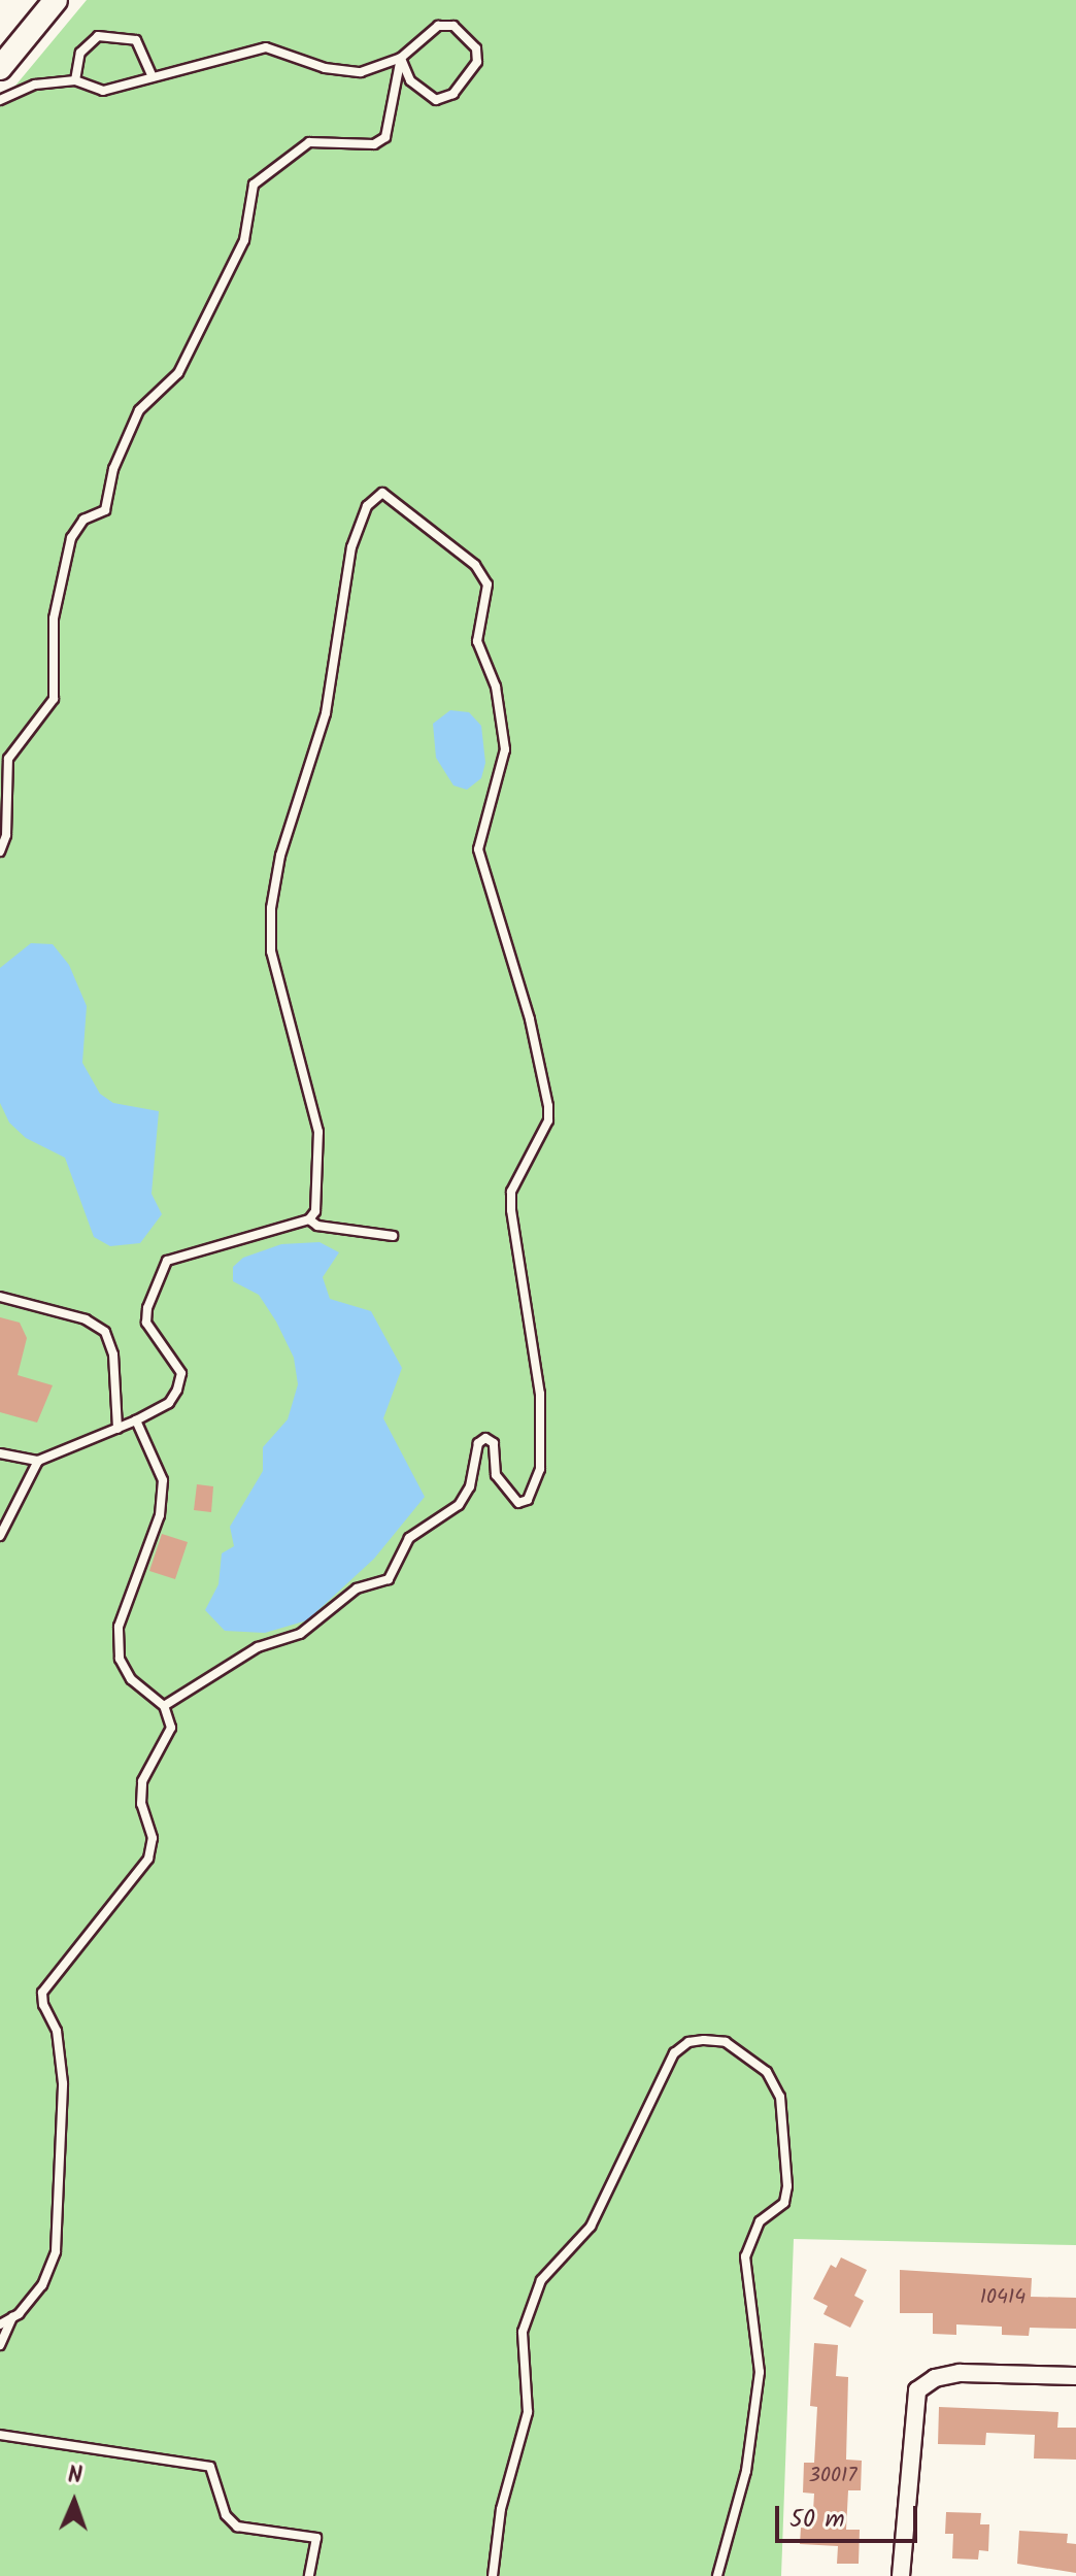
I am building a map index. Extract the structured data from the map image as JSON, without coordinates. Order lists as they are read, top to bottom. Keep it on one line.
{"house_numbers":["10414","30017"],"scale_bar":"50 m","north":"top"}
